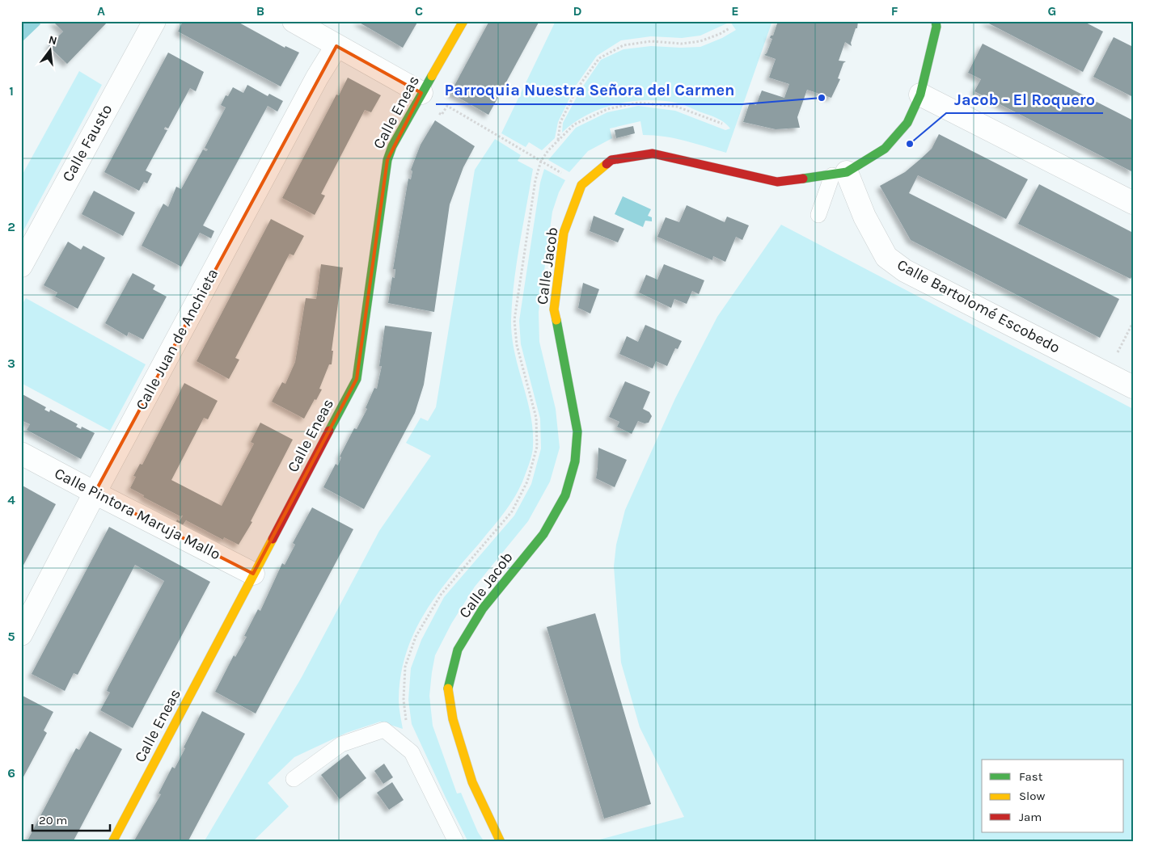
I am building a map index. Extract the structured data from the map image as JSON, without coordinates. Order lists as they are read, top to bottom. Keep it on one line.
{"streets":{"street":["Calle Eneas","Calle Fausto","Calle Jacob","Calle Bartolomé Escobedo","Calle Juan de Anchieta","Calle Pintora Maruja Mallo"]},"crossings":[["Calle Eneas","Calle Pintora Maruja Mallo"],["Calle Jacob","Calle Bartolomé Escobedo"],["Calle Juan de Anchieta","Calle Pintora Maruja Mallo"]],"places":["Parroquia Nuestra Señora del Carmen","Jacob - El Roquero"],"legend":["Fast","Slow","Jam"],"scale_bar":"20 m","north":"top","grid":{"columns":["A","B","C","D","E","F","G"],"rows":["1","2","3","4","5","6"]}}
